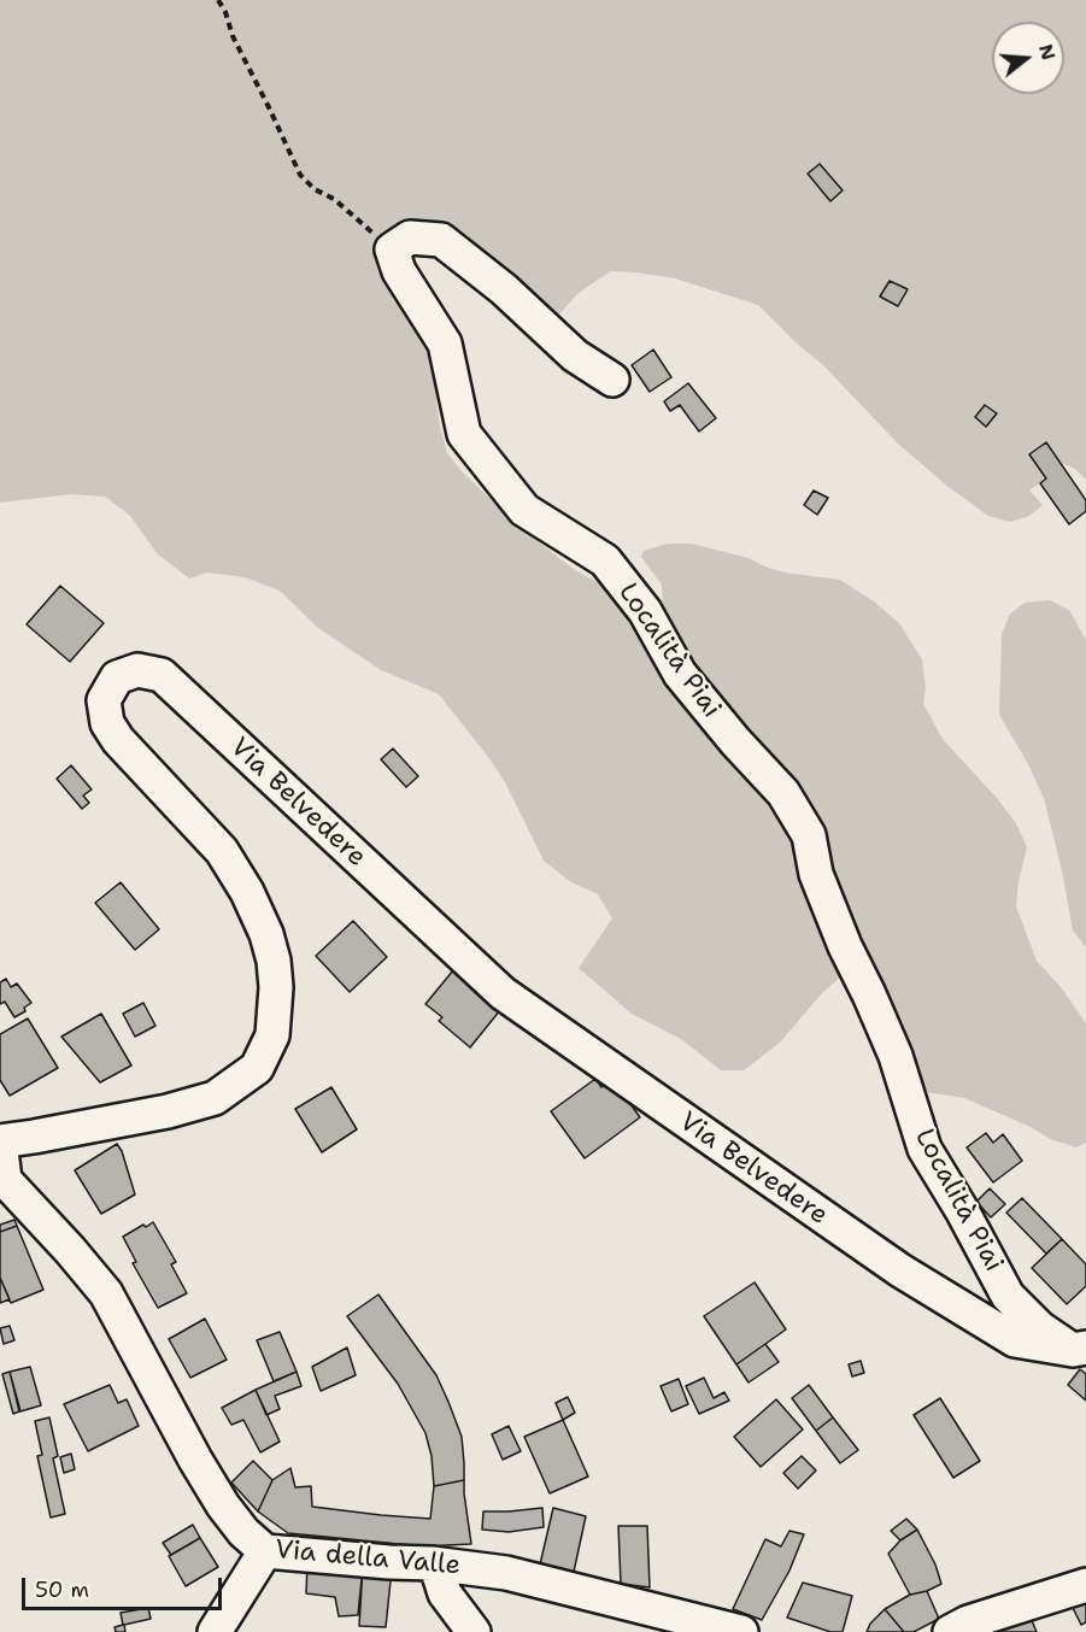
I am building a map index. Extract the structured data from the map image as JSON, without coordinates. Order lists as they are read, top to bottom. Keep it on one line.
{"streets":{"street":["Località Piai","Via Belvedere","Via della Valle"]},"crossings":[["Località Piai","Via Belvedere"],["Via Belvedere","Via della Valle"]],"scale_bar":"50 m","north":"right"}
